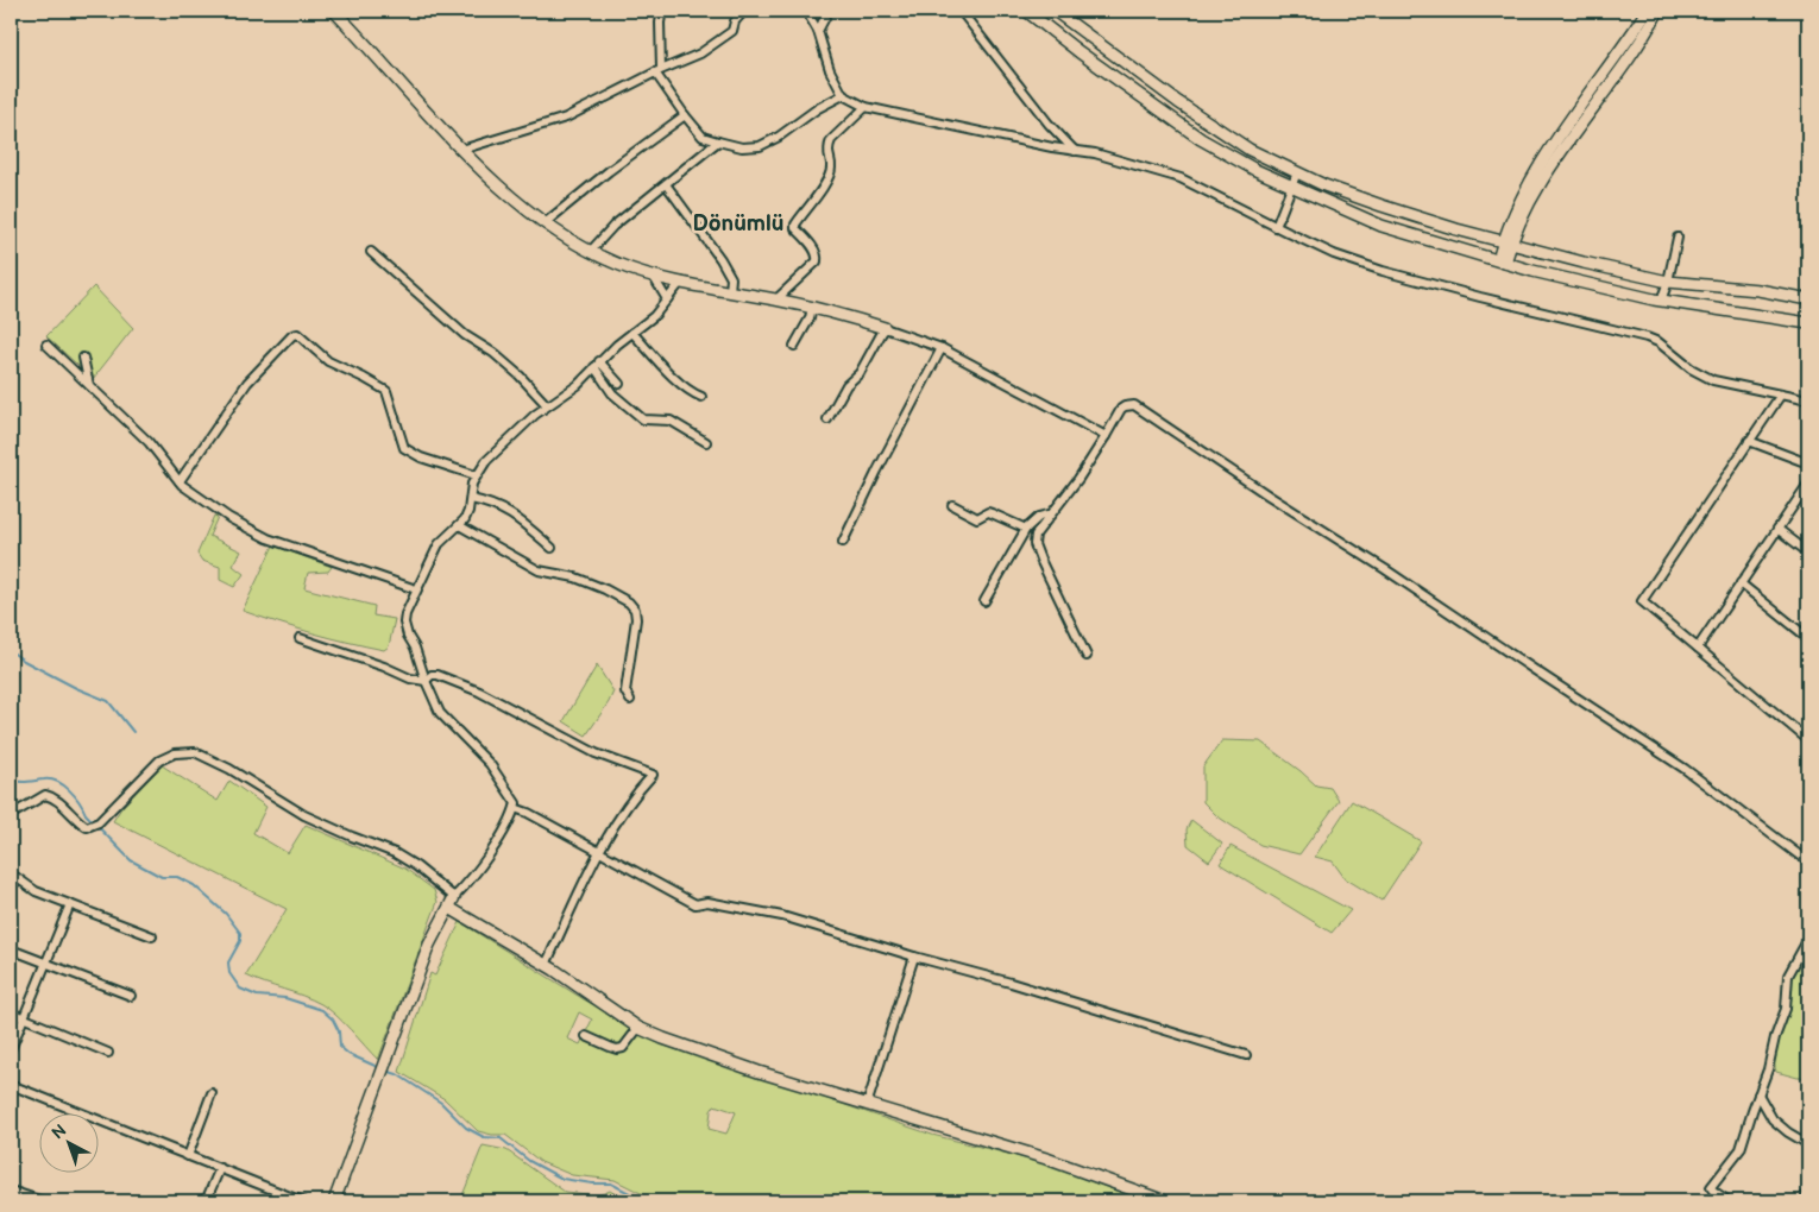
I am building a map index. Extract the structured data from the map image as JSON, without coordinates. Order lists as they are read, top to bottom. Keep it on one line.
{"districts":["Dönümlü"],"north":"top left"}
